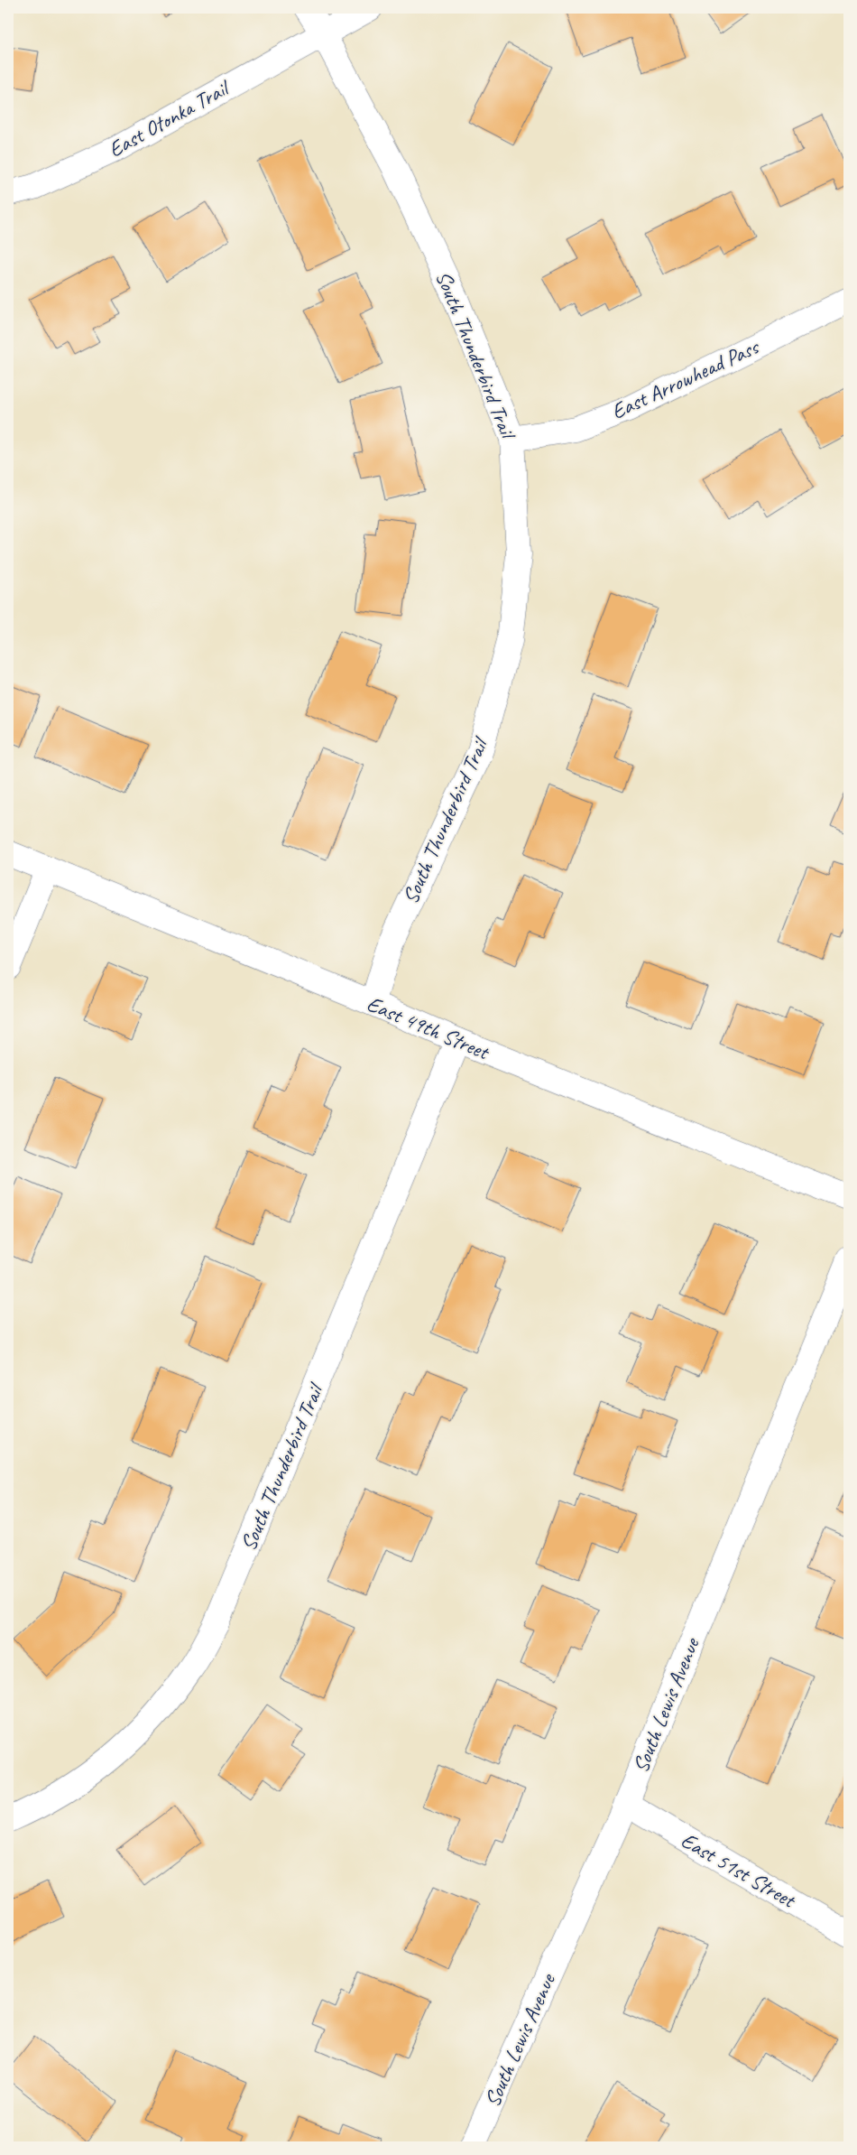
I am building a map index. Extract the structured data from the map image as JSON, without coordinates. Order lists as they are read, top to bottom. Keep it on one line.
{"streets":{"street":["East Otonka Trail","South Thunderbird Trail","East Arrowhead Pass","East 49th Street","South Lewis Avenue","East 51st Street"]},"crossings":[["East Otonka Trail","South Thunderbird Trail"],["South Thunderbird Trail","East Arrowhead Pass"],["South Thunderbird Trail","East 49th Street"],["South Lewis Avenue","East 51st Street"]]}
